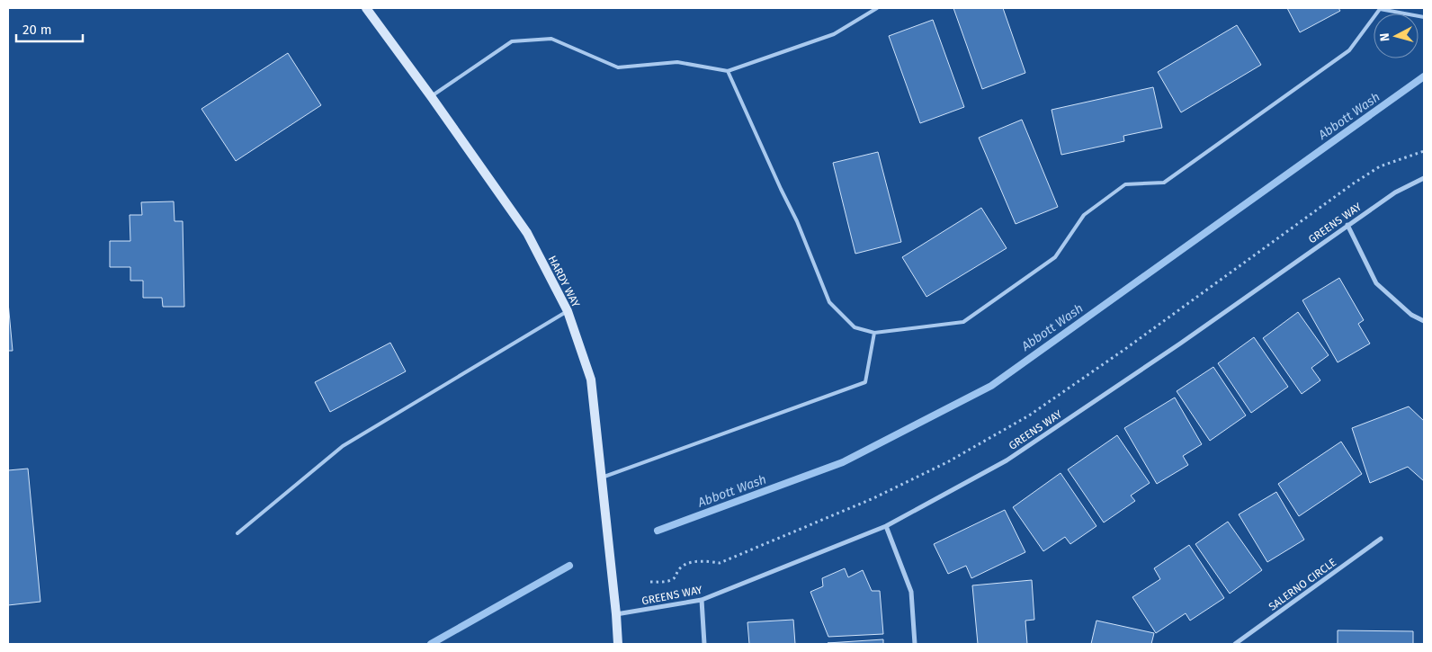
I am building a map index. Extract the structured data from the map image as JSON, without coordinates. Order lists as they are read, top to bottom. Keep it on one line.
{"streets":{"main road":["HARDY WAY"],"street":["GREENS WAY","SALERNO CIRCLE"]},"crossings":[["GREENS WAY","HARDY WAY"]],"water":["Abbott Wash"],"scale_bar":"20 m","north":"left"}
